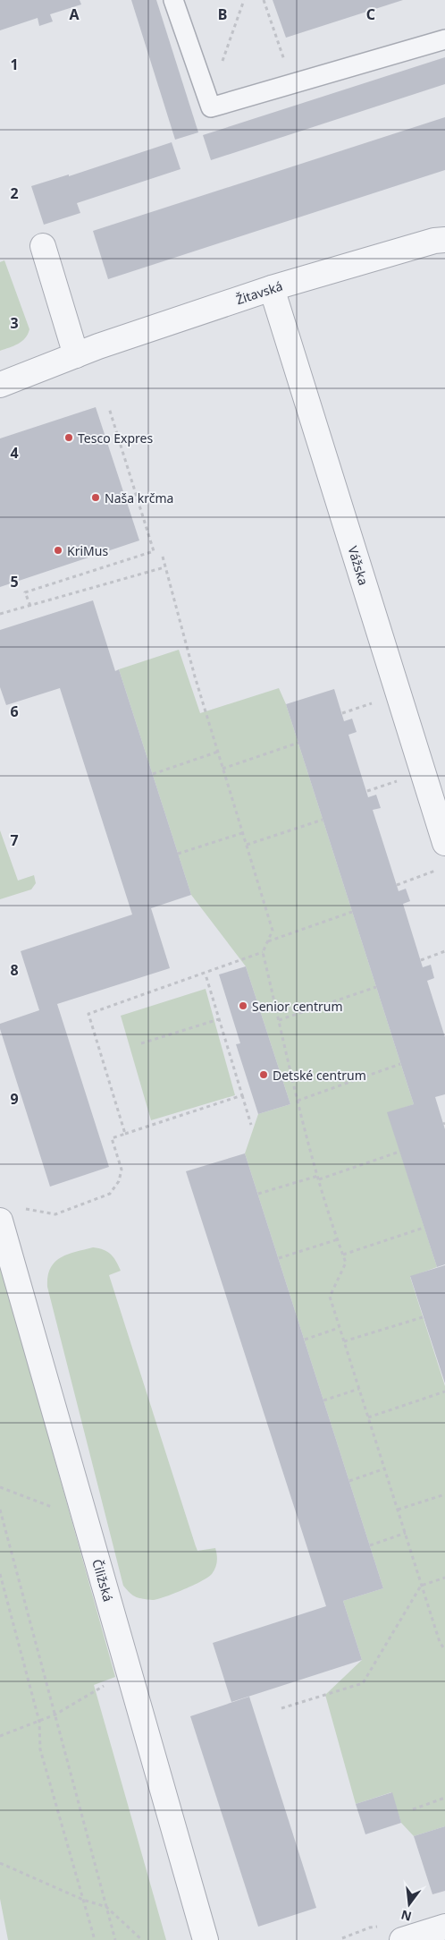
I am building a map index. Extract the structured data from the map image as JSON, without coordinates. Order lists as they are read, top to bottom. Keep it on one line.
{"streets":{"street":["Žitavská","Vážska","Čiližská"]},"crossings":[["Žitavská","Vážska"]],"places":["Tesco Expres","Naša krčma","KriMus","Senior centrum","Detské centrum"],"north":"bottom","grid":{"columns":["A","B","C"],"rows":["1","2","3","4","5","6","7","8","9"]}}
